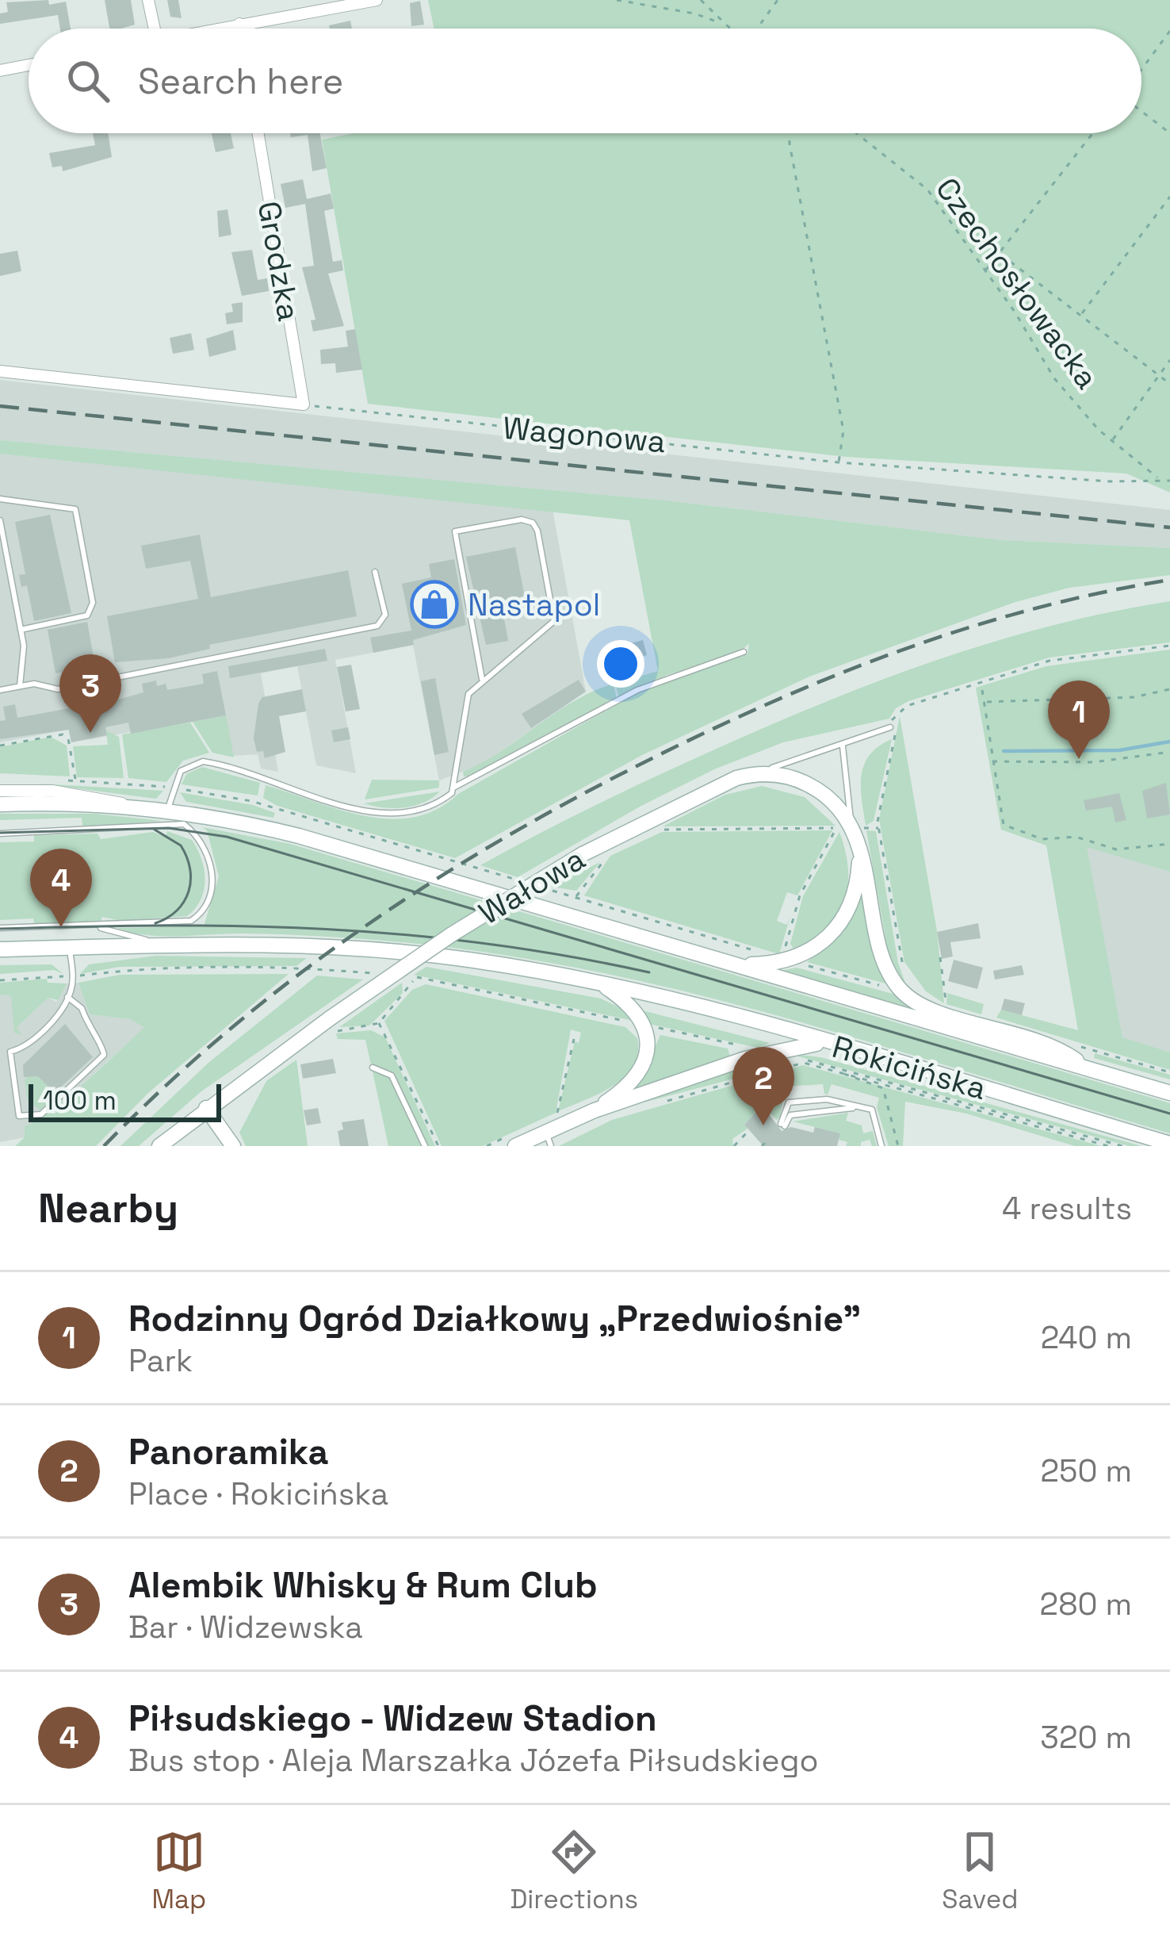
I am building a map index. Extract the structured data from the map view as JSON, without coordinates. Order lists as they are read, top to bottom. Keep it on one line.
{"streets":{"main road":["Wałowa","Rokicińska"],"street":["Grodzka"],"path":["Czechosłowacka","Wagonowa"]},"crossings":[["Grodzka","Wagonowa"],["Czechosłowacka","Wagonowa"],["Wałowa","Rokicińska"]],"places":{"shop":["Nastapol"]},"scale_bar":"100 m","page":{"search":"Search here","pins":["3","1","4","2"],"scale":"100 m","heading":["Nearby","4 results"],"list":[{"mark":"1","name":"Rodzinny Ogród Działkowy „Przedwiośnie”","note":"Park","value":"240 m"},{"mark":"2","name":"Panoramika","note":"Place · Rokicińska","value":"250 m"},{"mark":"3","name":"Alembik Whisky & Rum Club","note":"Bar · Widzewska","value":"280 m"},{"mark":"4","name":"Piłsudskiego - Widzew Stadion","note":"Bus stop · Aleja Marszałka Józefa Piłsudskiego","value":"320 m"}],"nav":["Map","Directions","Saved"]}}
